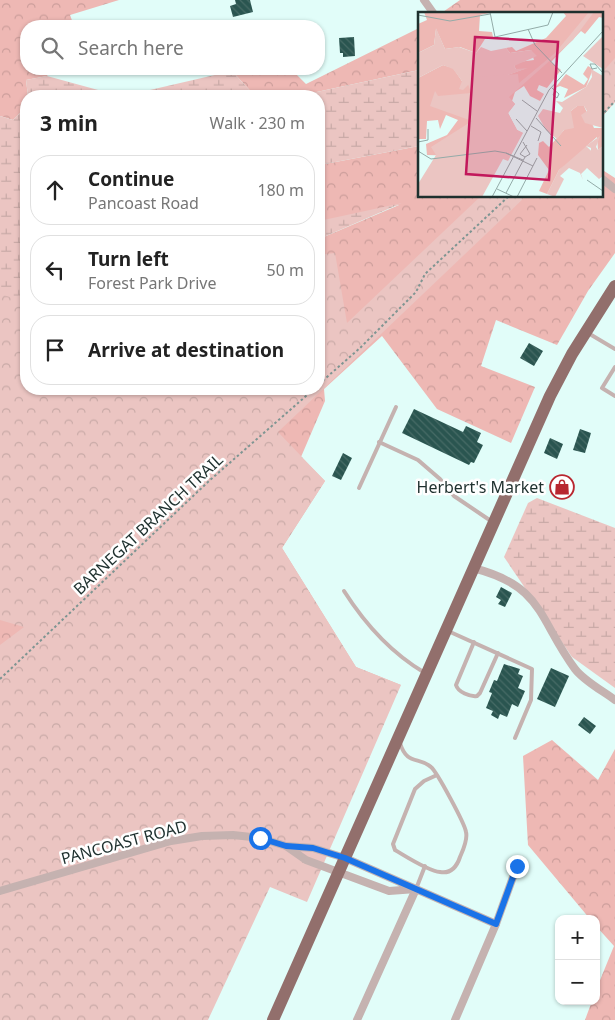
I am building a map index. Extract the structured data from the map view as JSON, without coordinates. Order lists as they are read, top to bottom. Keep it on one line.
{"streets":{"street":["PANCOAST ROAD"],"path":["BARNEGAT BRANCH TRAIL"]},"places":{"shop":["Herbert's Market"]},"page":{"search":"Search here","heading":["3 min","Walk · 230 m"],"list":[["Continue","Pancoast Road","180 m"],["Turn left","Forest Park Drive","50 m"],"Arrive at destination"],"map_buttons":["+","−"]}}
